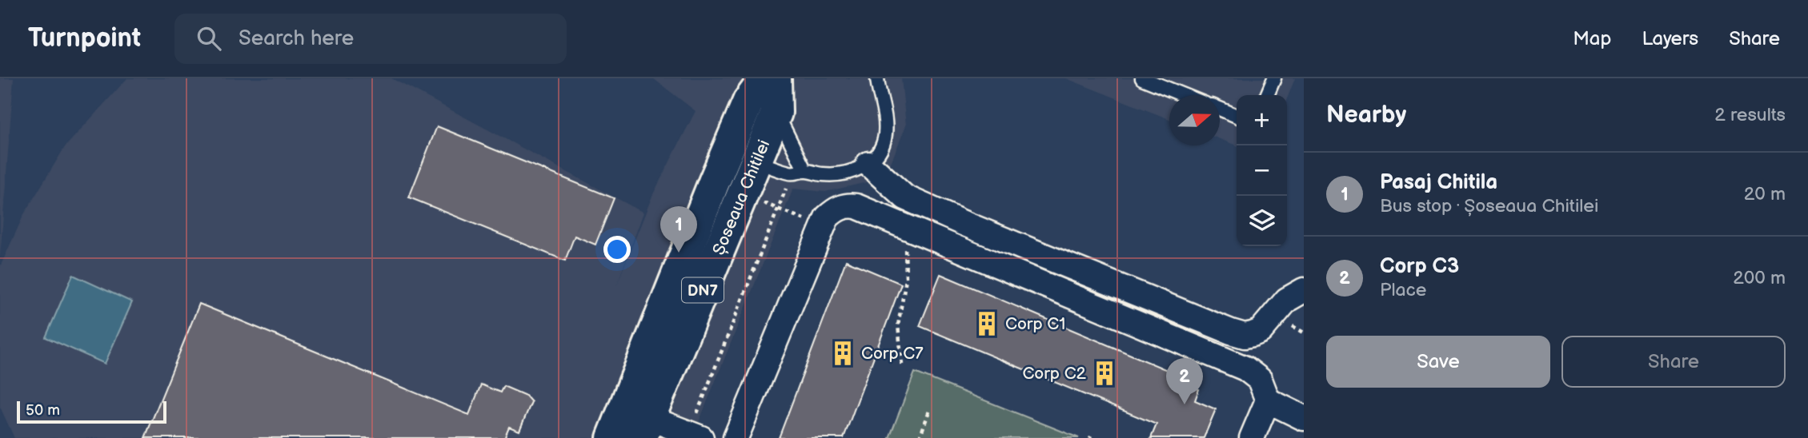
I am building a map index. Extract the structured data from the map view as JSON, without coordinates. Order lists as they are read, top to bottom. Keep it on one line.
{"streets":{"main road":["Șoseaua Chitilei","DN7"]},"places":{"building":["Corp C1","Corp C7","Corp C2"]},"scale_bar":"50 m","north":"right","page":{"header":"Turnpoint","search":"Search here","nav":["Map","Layers","Share"],"heading":["Nearby","2 results"],"map_buttons":["+","−"],"list":[{"mark":"1","name":"Pasaj Chitila","note":"Bus stop · Șoseaua Chitilei","value":"20 m"},{"mark":"2","name":"Corp C3","note":"Place","value":"200 m"}],"pins":["1","2"],"buttons":["Save","Share"],"scale":"50 m"}}
